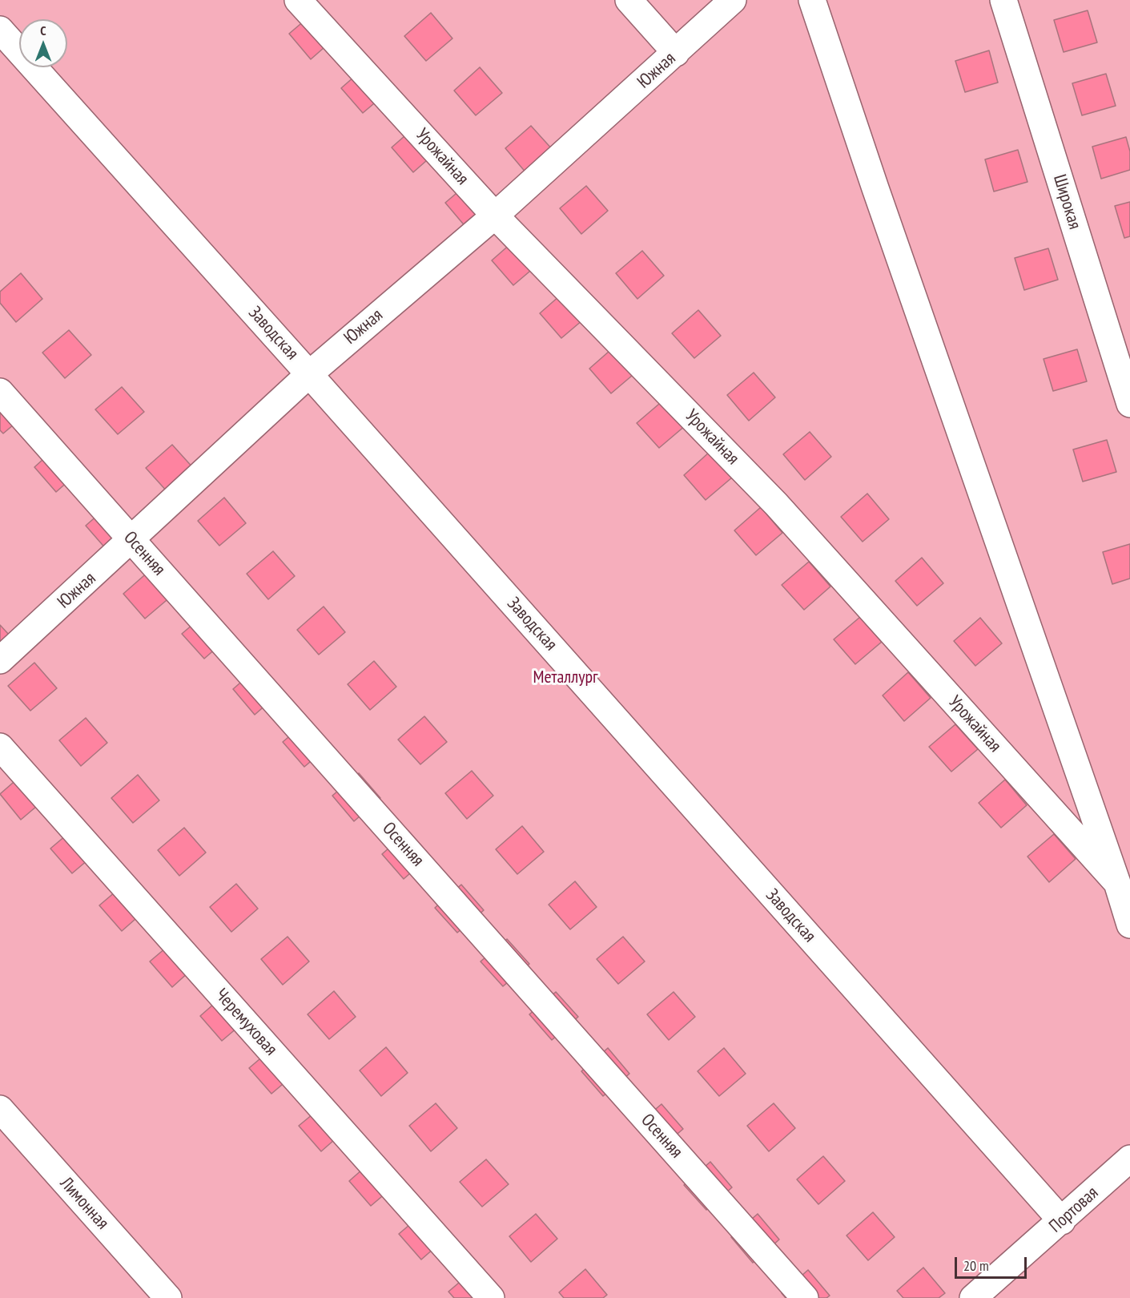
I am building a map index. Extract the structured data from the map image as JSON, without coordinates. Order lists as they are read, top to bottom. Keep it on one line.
{"streets":{"street":["Южная","Урожайная","Широкая","Заводская","Осенняя","Черемуховая","Лимонная","Портовая"]},"crossings":[["Южная","Урожайная"],["Южная","Заводская"],["Южная","Осенняя"],["Заводская","Портовая"]],"parks":["Металлург"],"scale_bar":"20 m","north":"top"}
